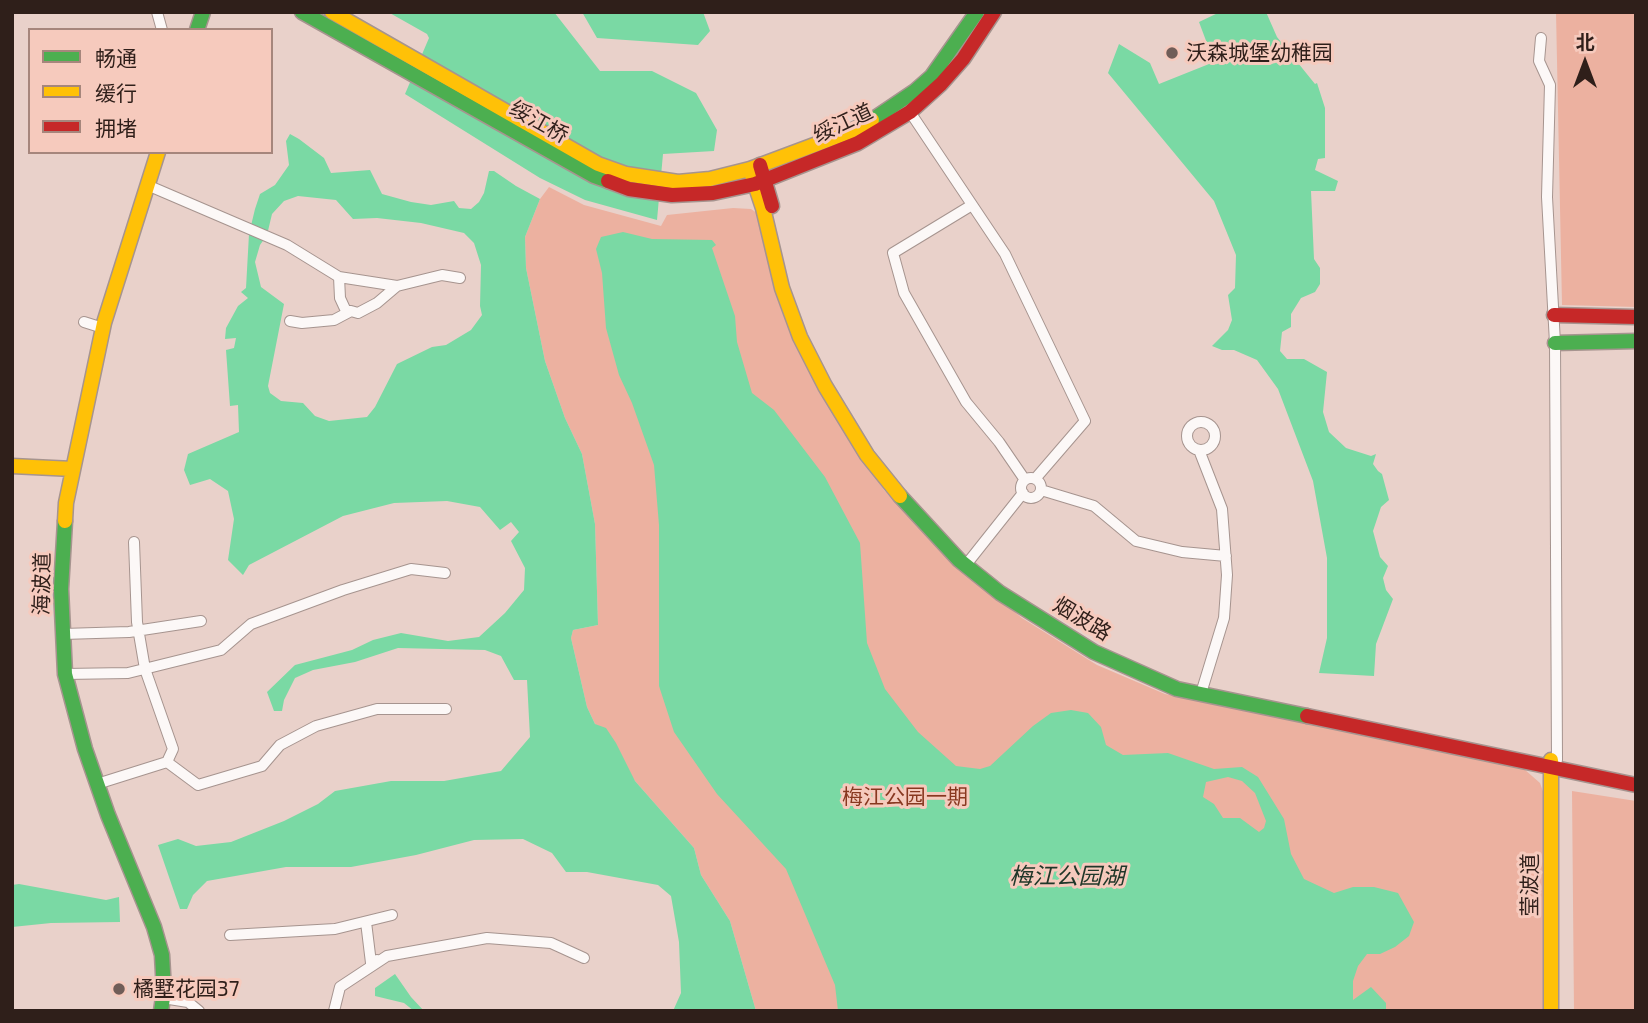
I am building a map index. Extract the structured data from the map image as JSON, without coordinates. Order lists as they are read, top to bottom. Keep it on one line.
{"streets":{"main road":["绥江桥","绥江道","海波道","烟波路","莹波道"]},"crossings":[["绥江桥","绥江道"],["绥江道","烟波路"],["烟波路","莹波道"]],"water":["梅江公园湖"],"parks":["梅江公园一期"],"places":["沃森城堡幼稚园","橘墅花园37"],"legend":["畅通","缓行","拥堵"],"north":"top"}
